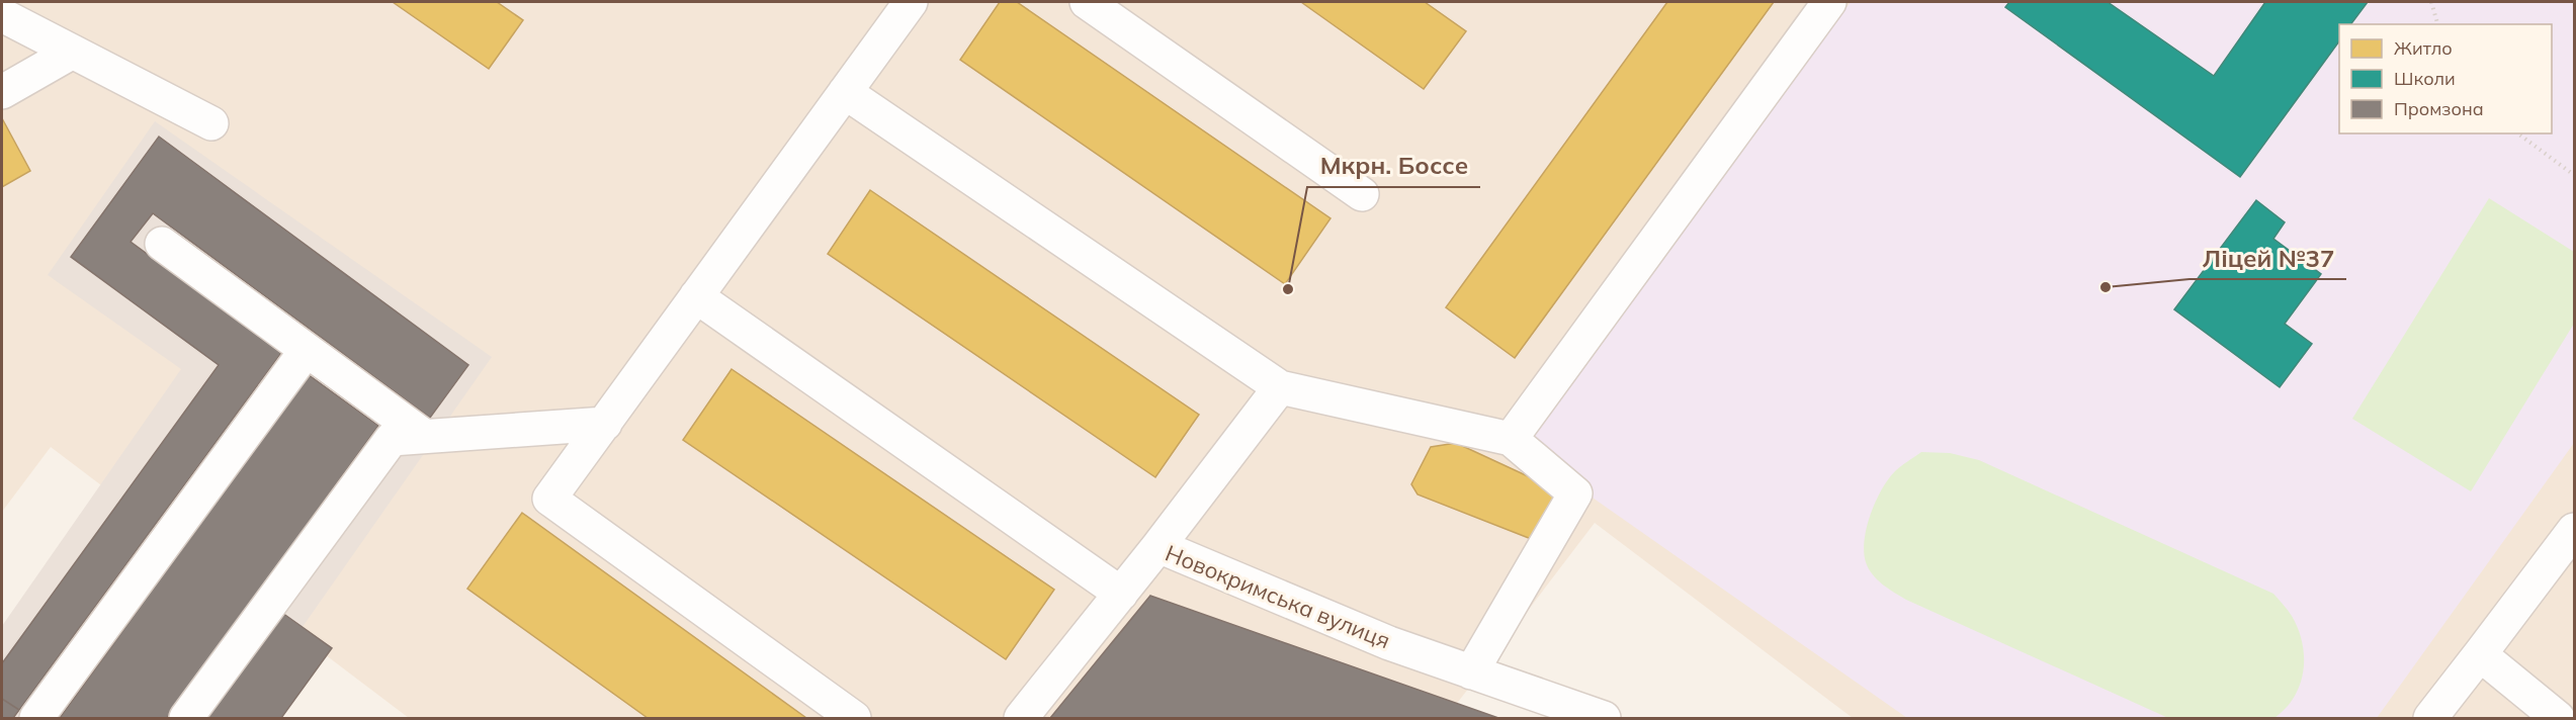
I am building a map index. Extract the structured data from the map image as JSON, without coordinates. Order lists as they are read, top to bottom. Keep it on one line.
{"streets":{"street":["Новокримська вулиця"]},"places":["Ліцей №37","Мкрн. Боссе"],"legend":["Житло","Школи","Промзона"]}
